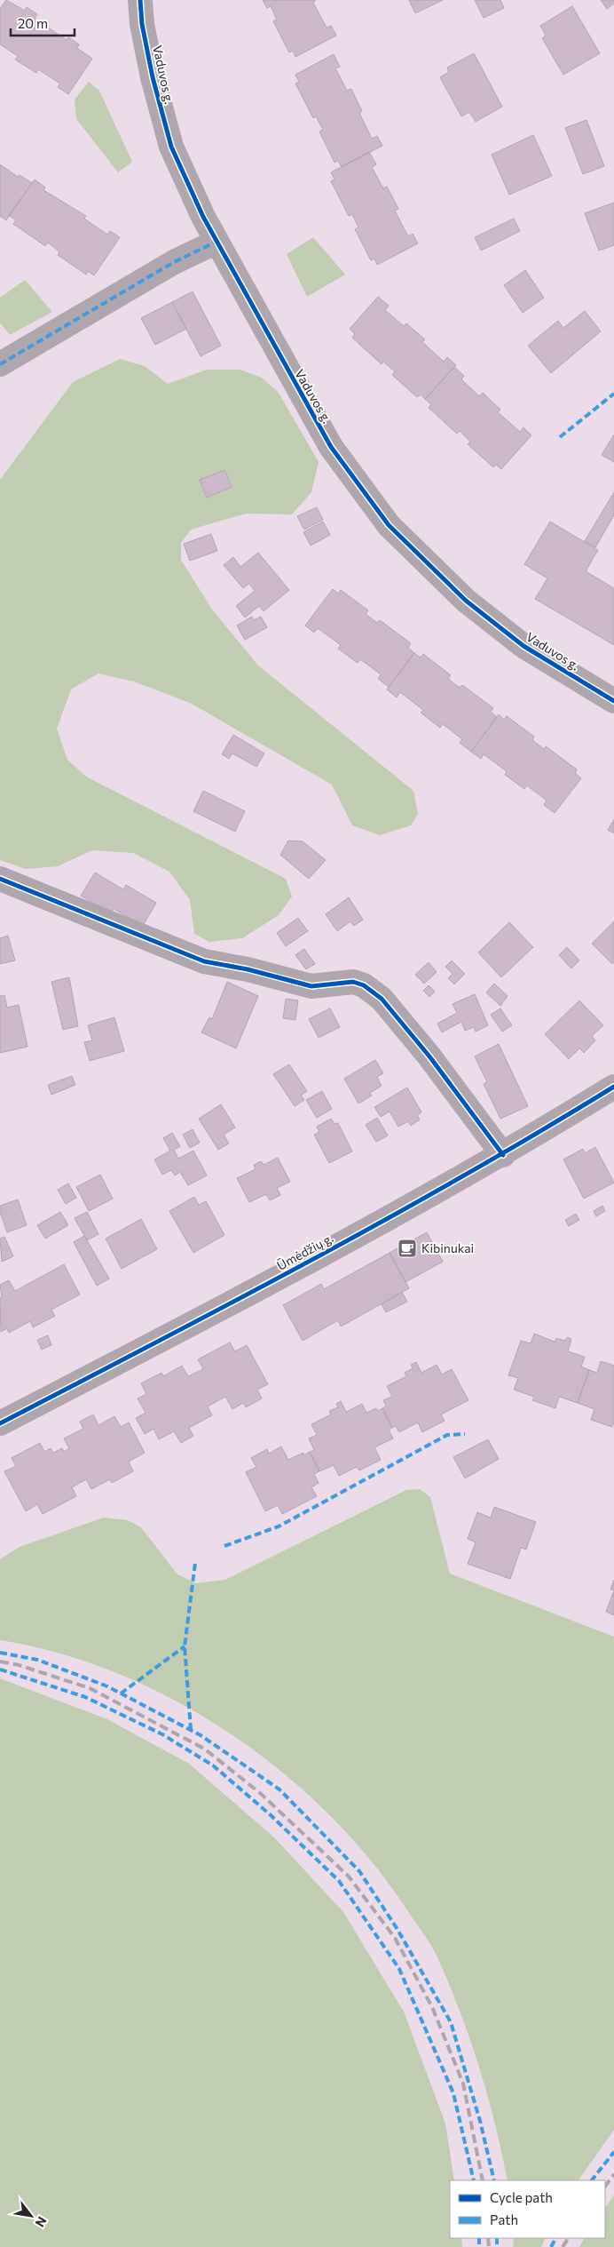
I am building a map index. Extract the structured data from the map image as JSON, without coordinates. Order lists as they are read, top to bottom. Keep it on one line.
{"streets":{"street":["Vaduvos g.","Ūmėdžių g."]},"places":{"cafe":["Kibinukai"]},"legend":["Cycle path","Path"],"scale_bar":"20 m","north":"bottom right"}
